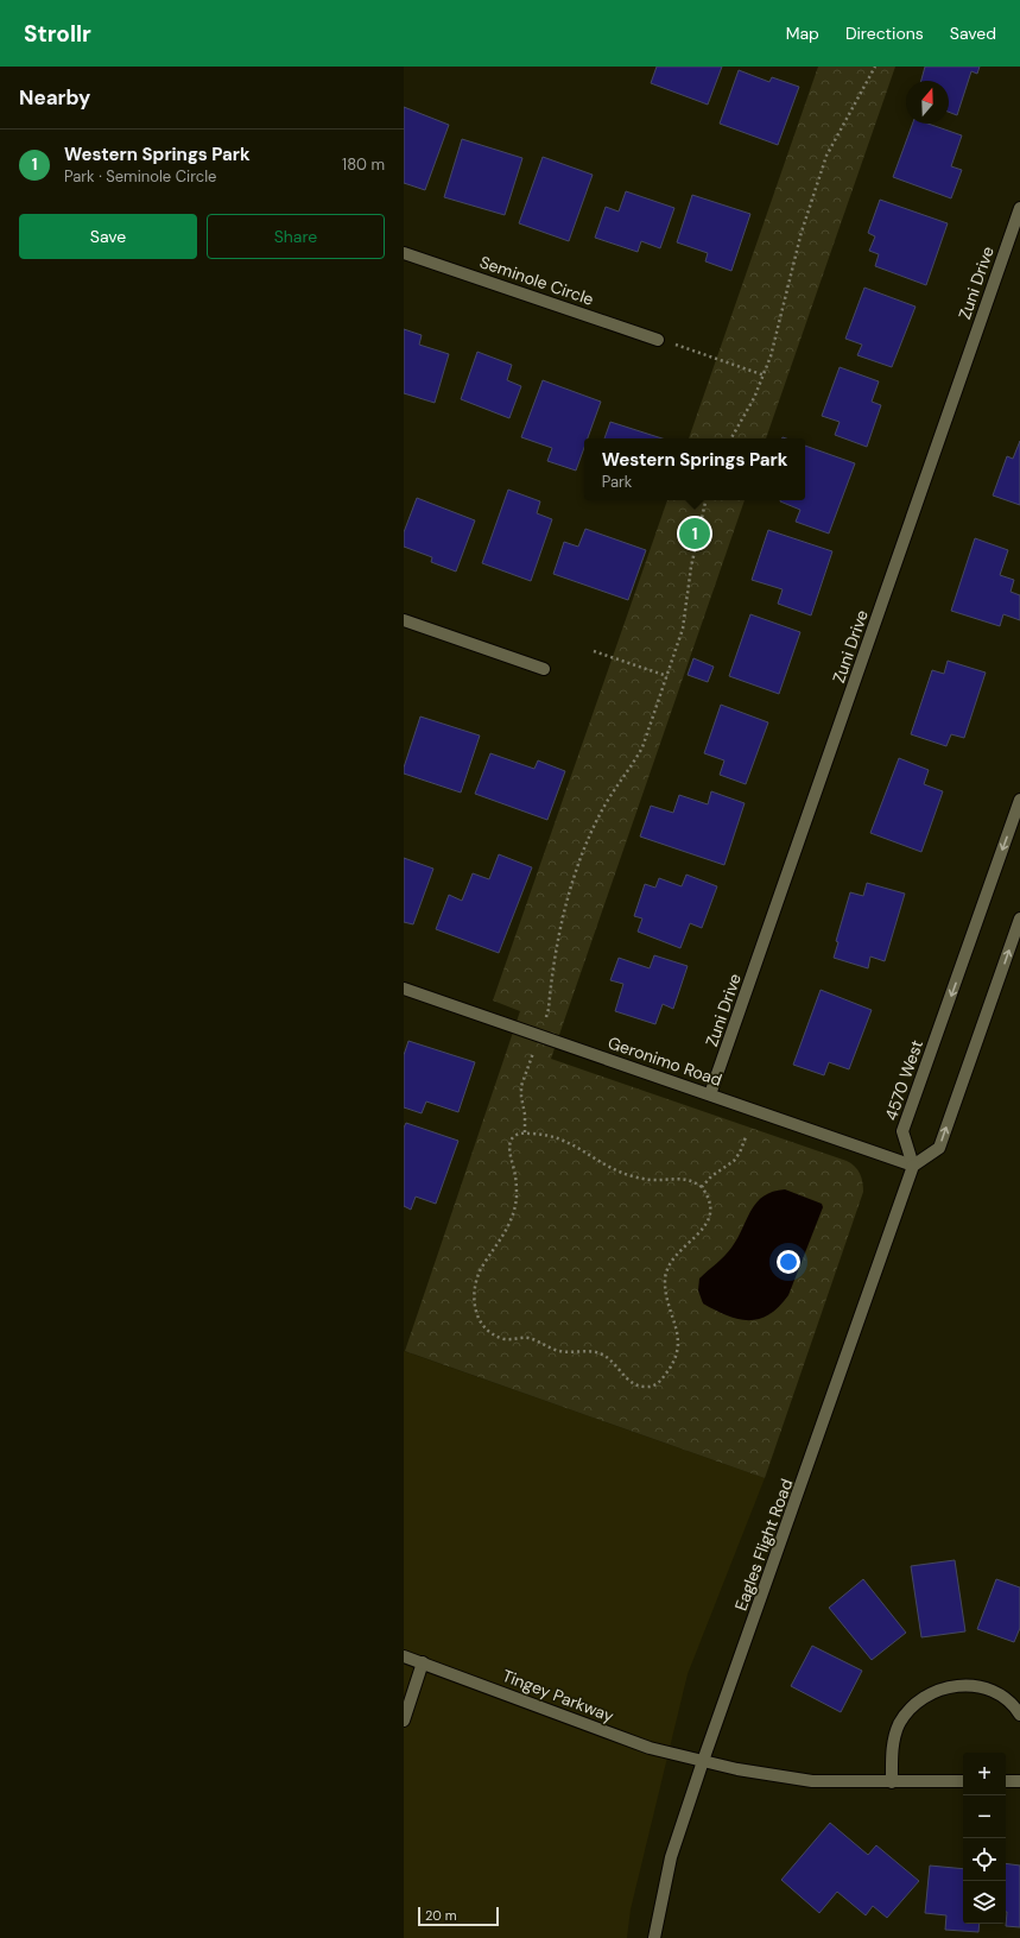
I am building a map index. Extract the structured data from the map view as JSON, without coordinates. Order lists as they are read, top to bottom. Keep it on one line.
{"streets":{"street":["Seminole Circle","Zuni Drive","Geronimo Road","4570 West","Eagles Flight Road","Tingey Parkway"]},"crossings":[["Zuni Drive","Geronimo Road"],["Geronimo Road","4570 West"],["Geronimo Road","Eagles Flight Road"],["4570 West","Eagles Flight Road"],["Eagles Flight Road","Tingey Parkway"]],"scale_bar":"20 m","north":"top","page":{"header":"Strollr","nav":["Map","Directions","Saved"],"heading":"Nearby","list":[{"mark":"1","name":"Western Springs Park","note":"Park · Seminole Circle","value":"180 m"}],"buttons":["Save","Share"],"popup":["Western Springs Park","Park"],"pins":"1","map_buttons":["+","−"],"scale":"20 m"}}
